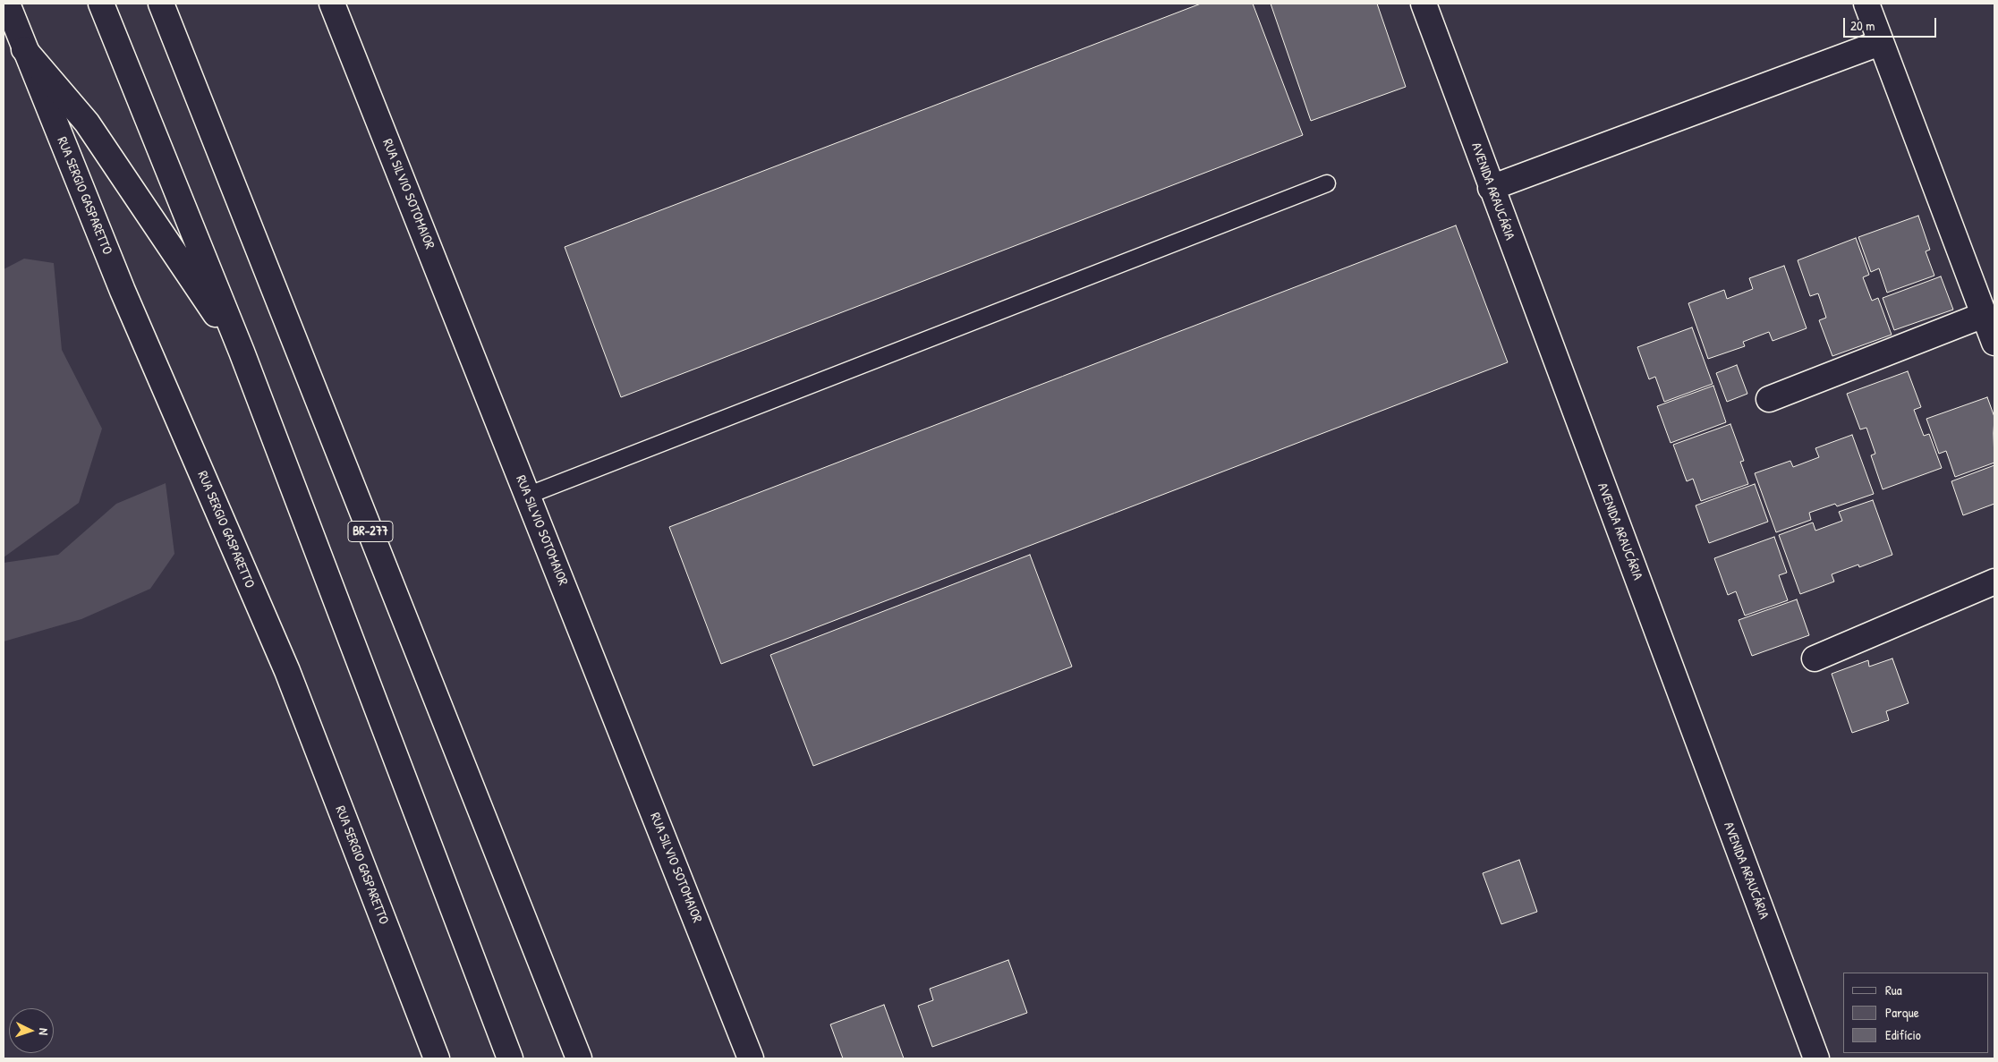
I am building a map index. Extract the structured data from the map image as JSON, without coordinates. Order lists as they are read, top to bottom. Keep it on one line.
{"streets":{"main road":["AVENIDA ARAUCÁRIA","RUA SILVIO SOTOMAIOR","RUA SERGIO GASPARETTO","BR-277"]},"legend":["Rua","Parque","Edifício"],"scale_bar":"20 m","north":"right"}
